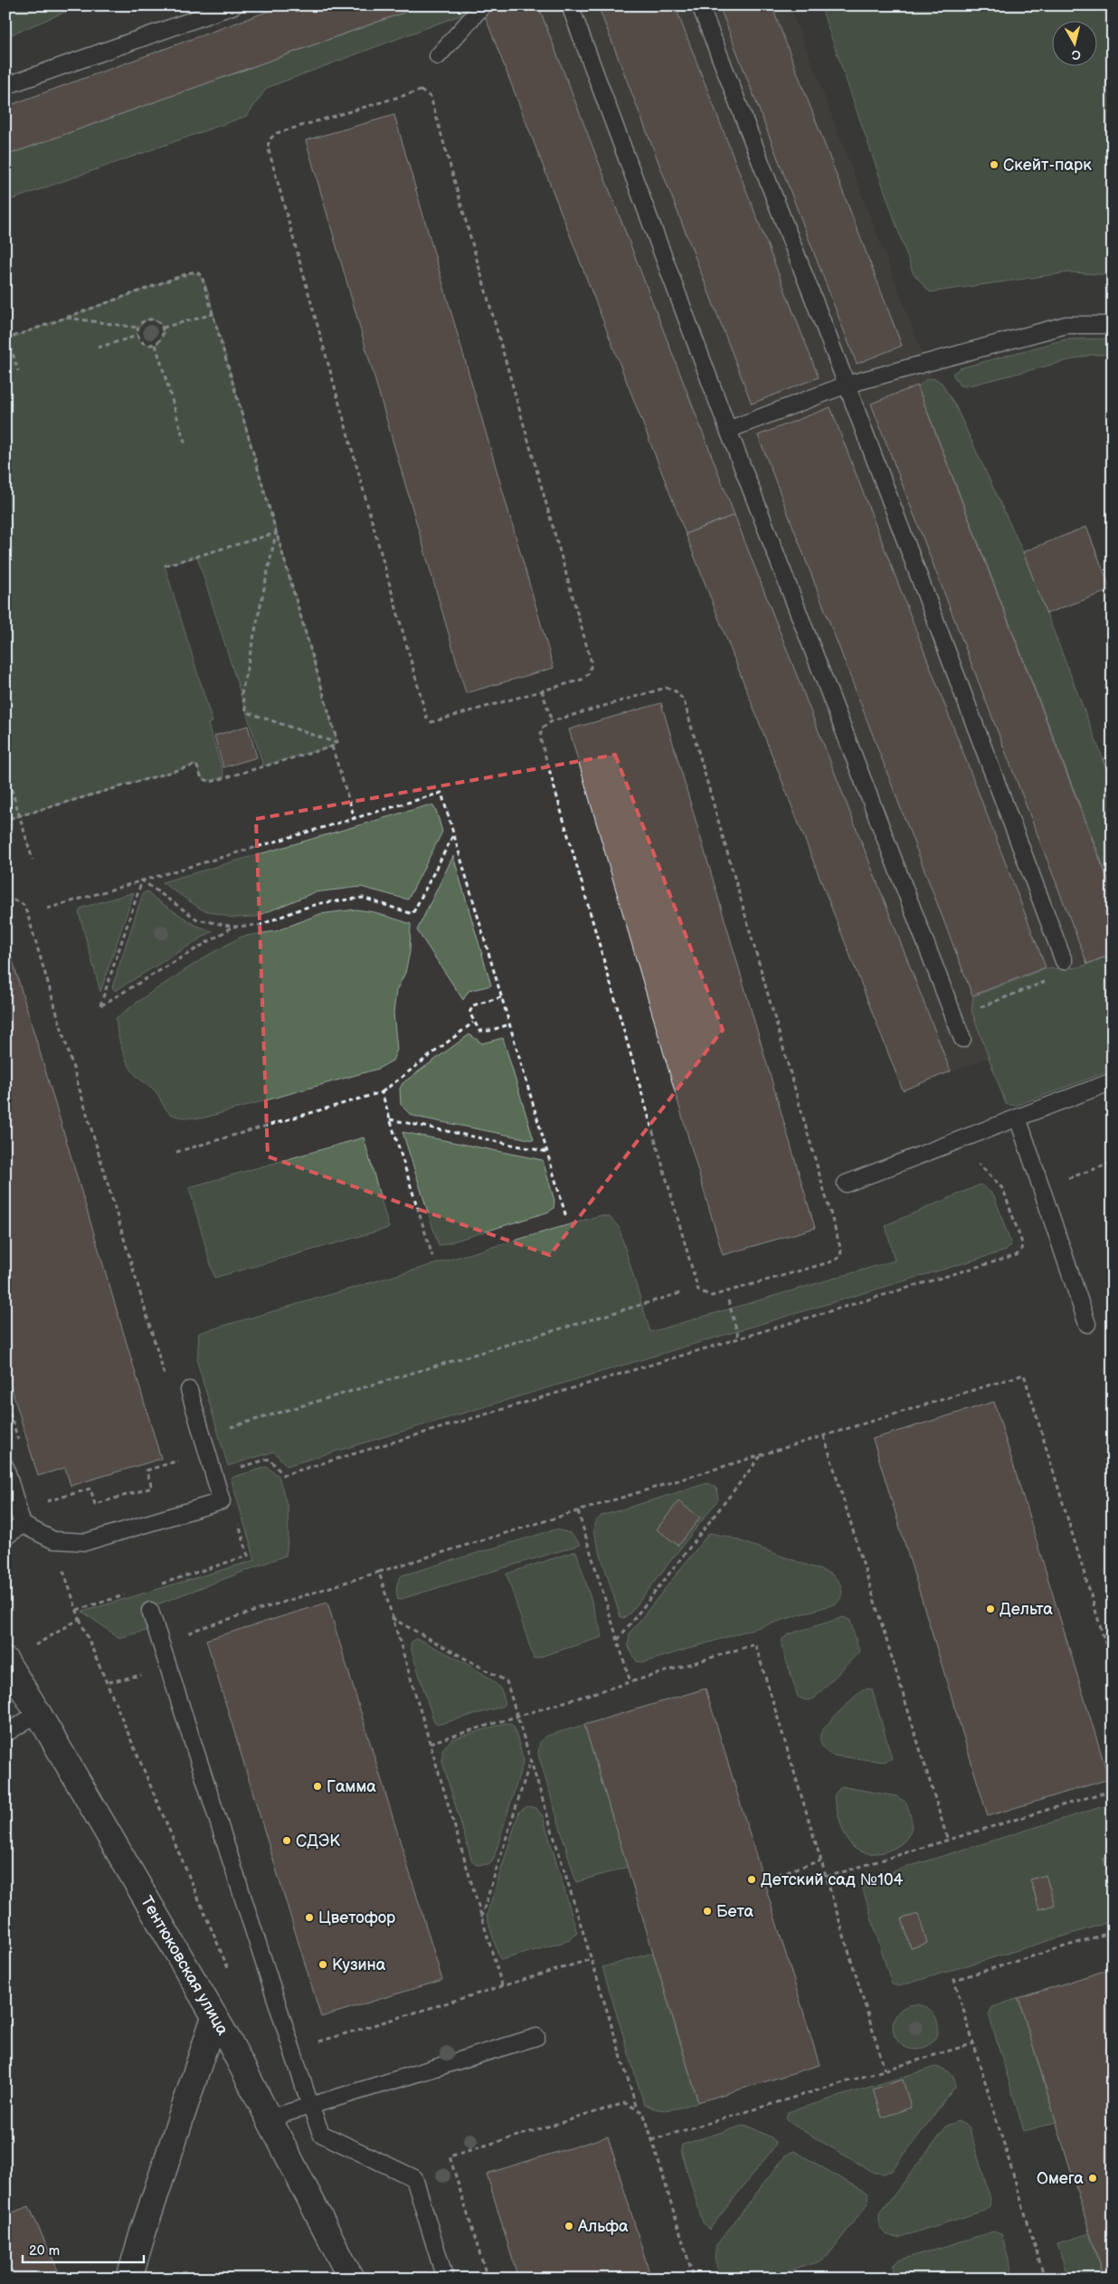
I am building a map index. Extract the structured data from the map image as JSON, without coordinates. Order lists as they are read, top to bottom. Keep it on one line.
{"streets":{"street":["Тентюковская улица"]},"places":["Скейт-парк","Дельта","Гамма","СДЭК","Детский сад №104","Бета","Цветофор","Кузина","Омега","Альфа"],"scale_bar":"20 m","north":"bottom"}
